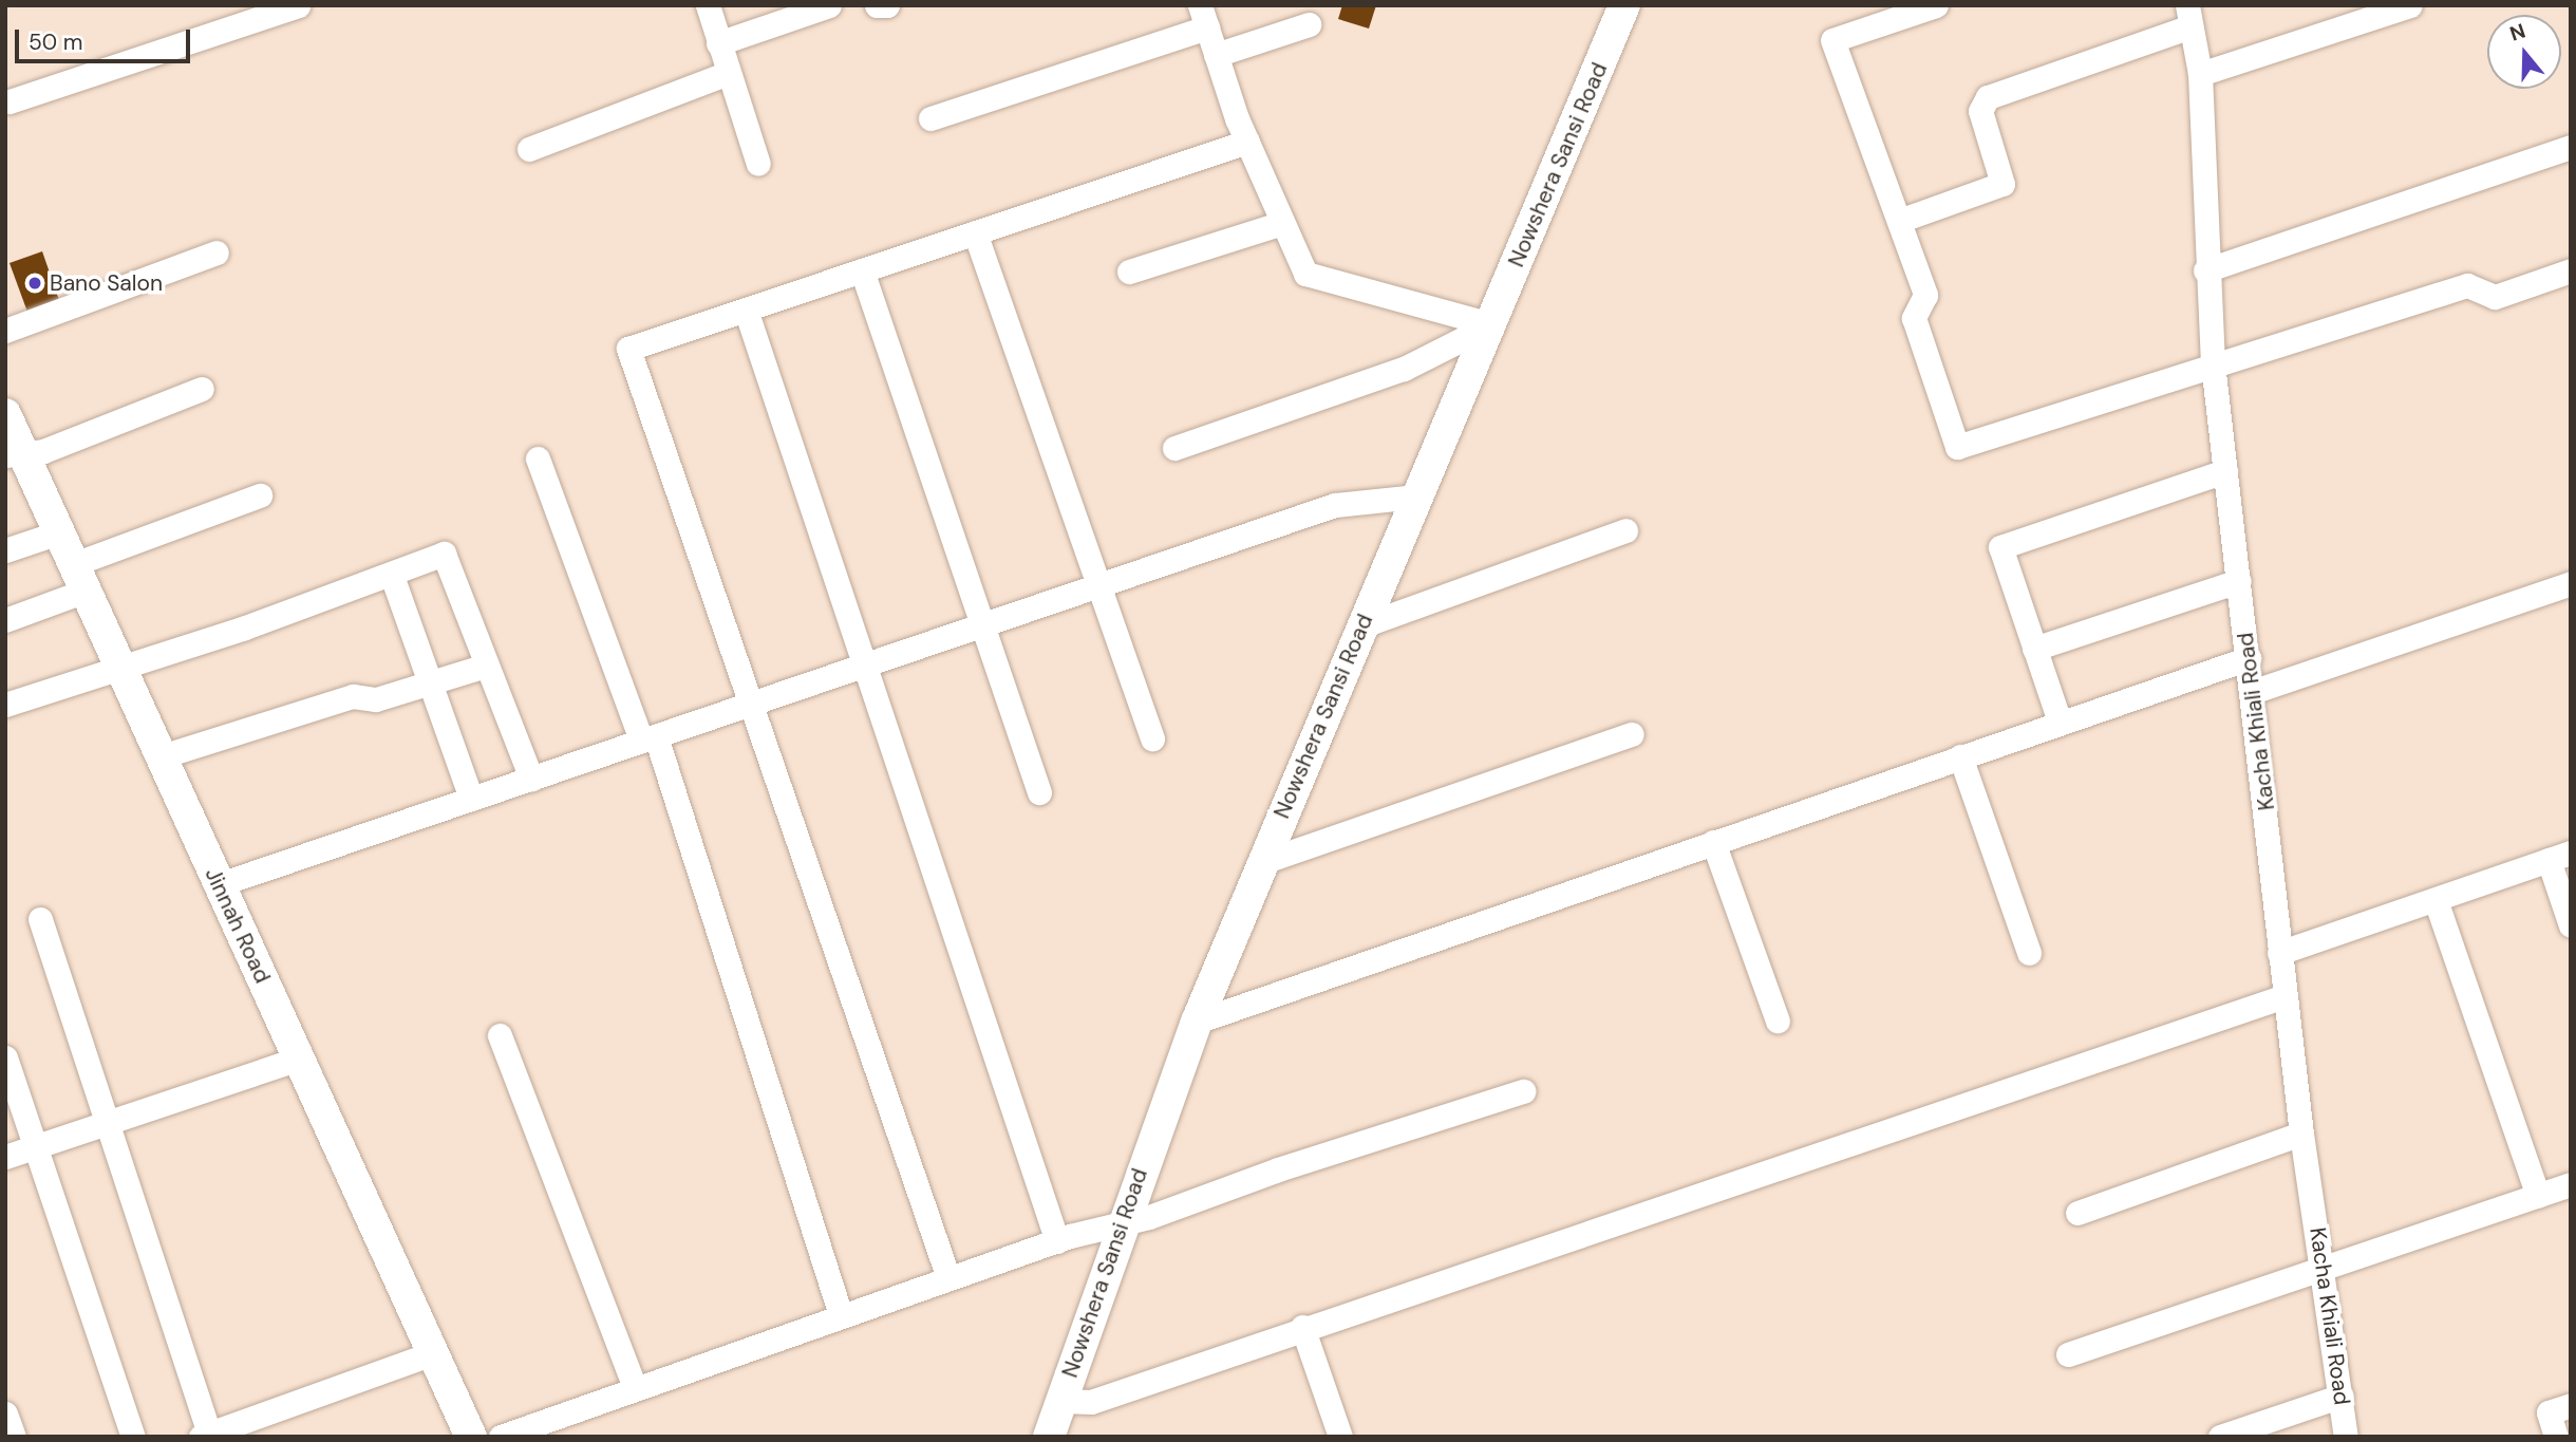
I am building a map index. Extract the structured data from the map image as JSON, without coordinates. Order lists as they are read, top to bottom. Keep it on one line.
{"streets":{"main road":["Nowshera Sansi Road","Jinnah Road"],"street":["Kacha Khiali Road"]},"places":["Bano Salon"],"scale_bar":"50 m","north":"top"}
